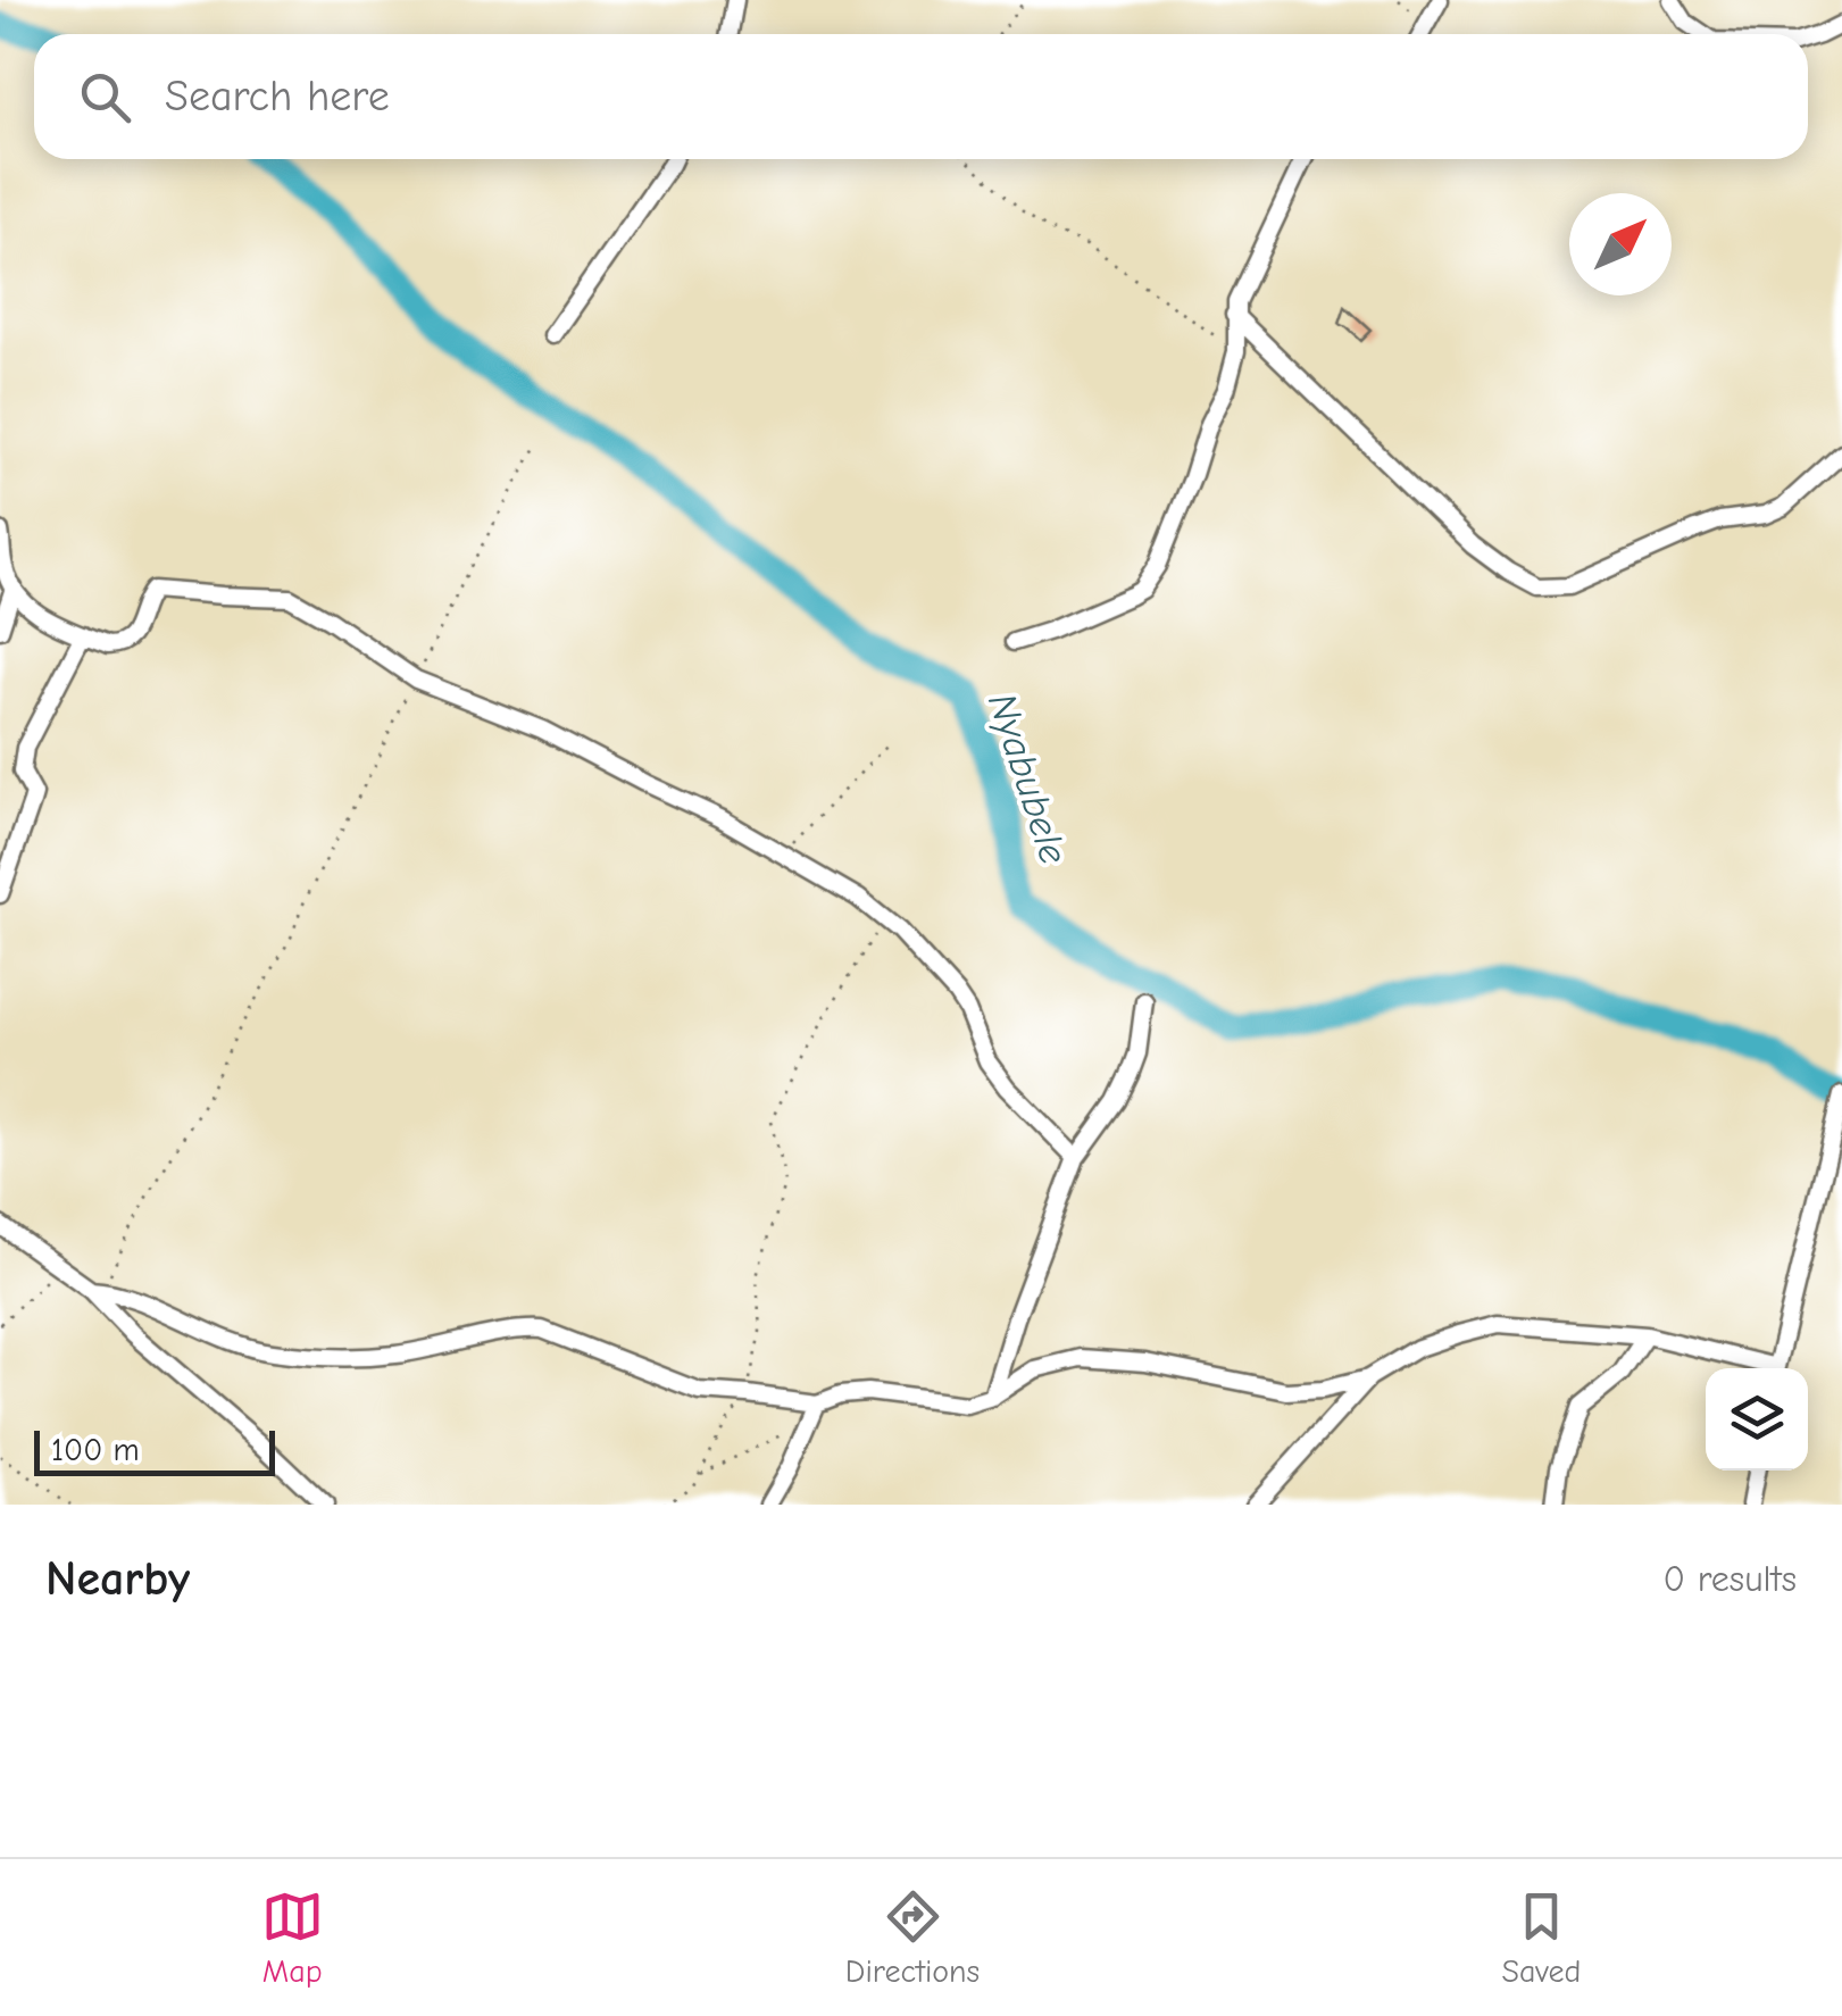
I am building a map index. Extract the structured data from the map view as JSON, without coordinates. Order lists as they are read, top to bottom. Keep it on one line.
{"water":["Nyabubele"],"scale_bar":"100 m","north":"top right","page":{"search":"Search here","scale":"100 m","heading":["Nearby","0 results"],"nav":["Map","Directions","Saved"]}}
